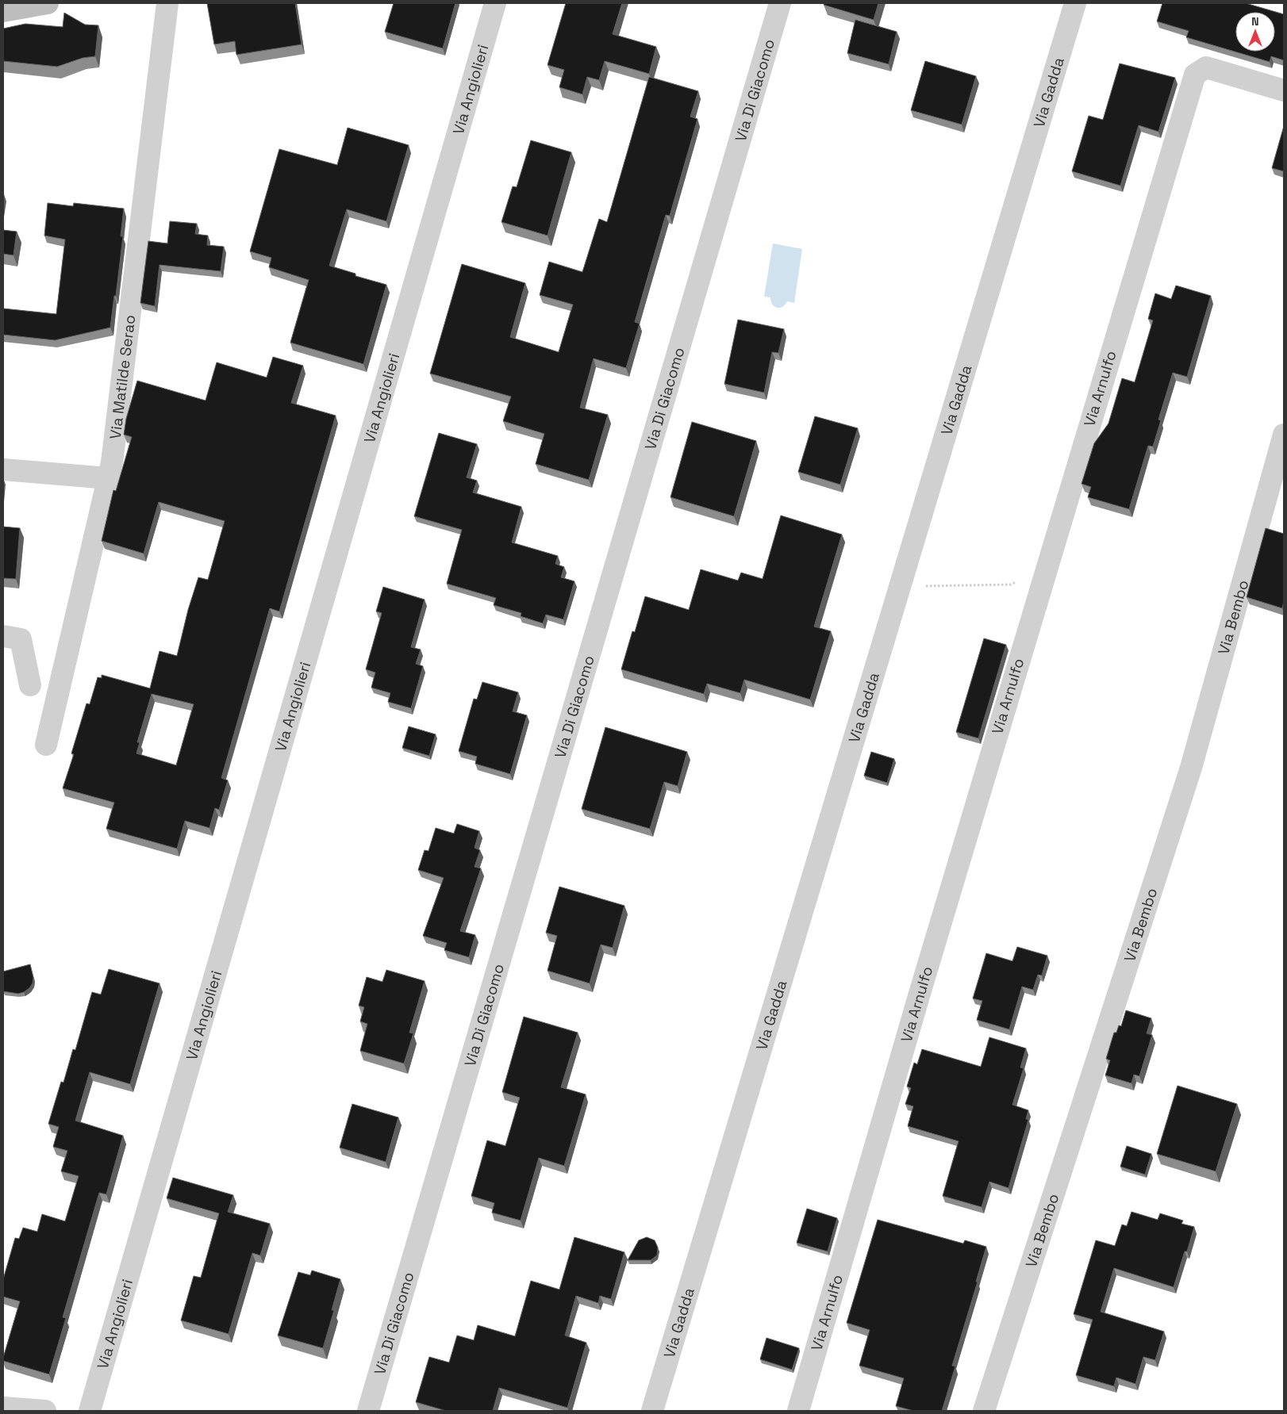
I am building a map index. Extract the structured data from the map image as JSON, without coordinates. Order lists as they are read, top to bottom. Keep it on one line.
{"streets":{"street":["Via Angiolieri","Via Di Giacomo","Via Gadda","Via Matilde Serao","Via Arnulfo","Via Bembo"]},"north":"top"}
